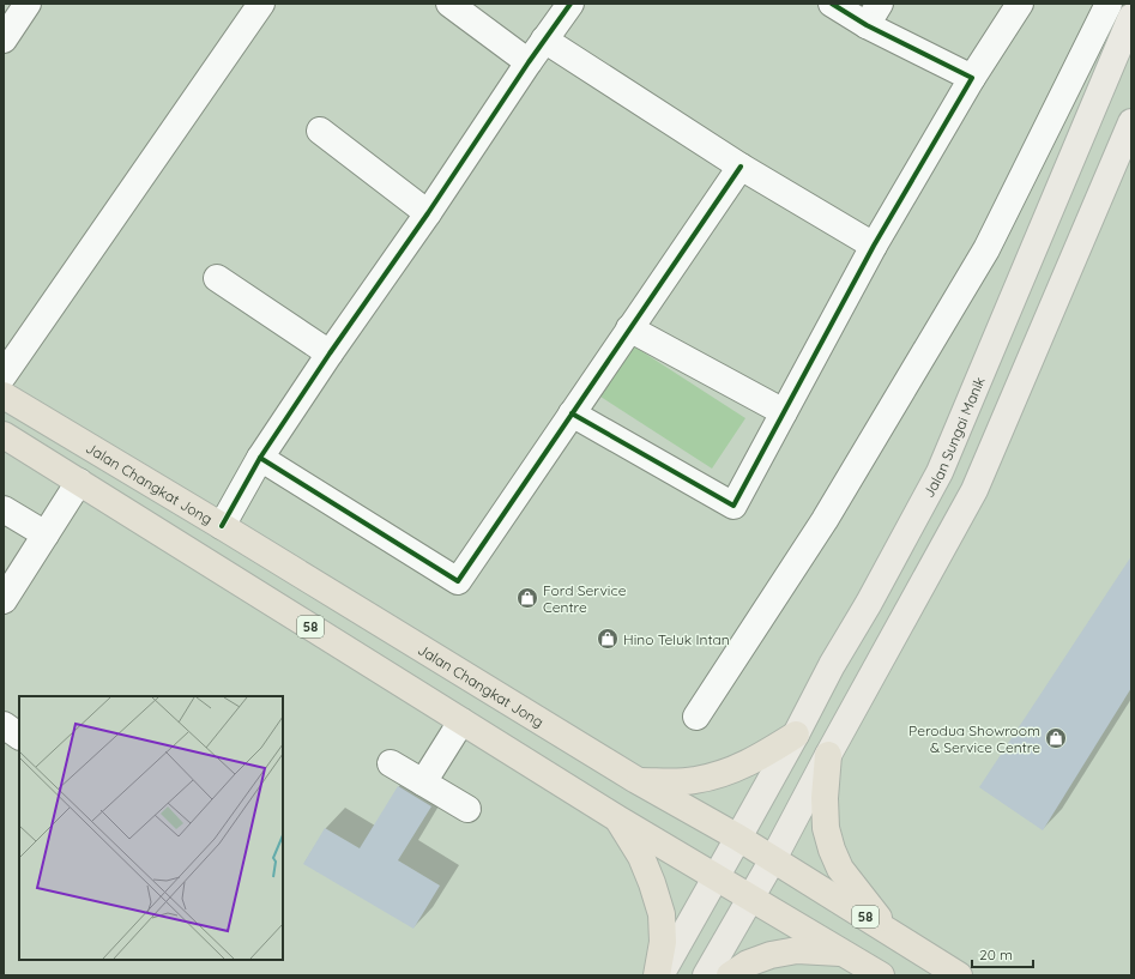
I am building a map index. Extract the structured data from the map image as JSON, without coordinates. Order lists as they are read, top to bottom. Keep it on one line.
{"streets":{"highway":["Jalan Changkat Jong","58"],"main road":["Jalan Sungai Manik"]},"crossings":[["Jalan Sungai Manik","Jalan Changkat Jong"],["Jalan Sungai Manik","58"]],"places":{"shop":["Ford Service Centre","Hino Teluk Intan","Perodua Showroom & Service Centre"]},"scale_bar":"20 m"}
